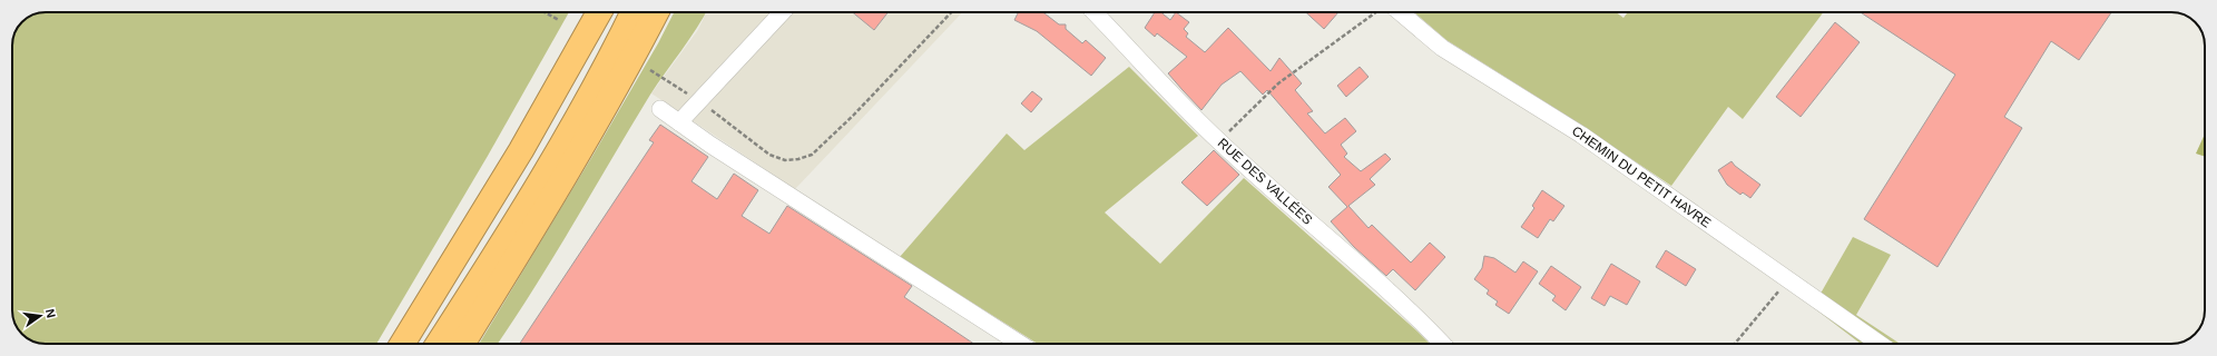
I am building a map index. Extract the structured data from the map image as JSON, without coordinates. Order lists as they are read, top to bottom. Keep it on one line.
{"streets":{"street":["CHEMIN DU PETIT HAVRE","RUE DES VALLÉES"]},"north":"right"}
